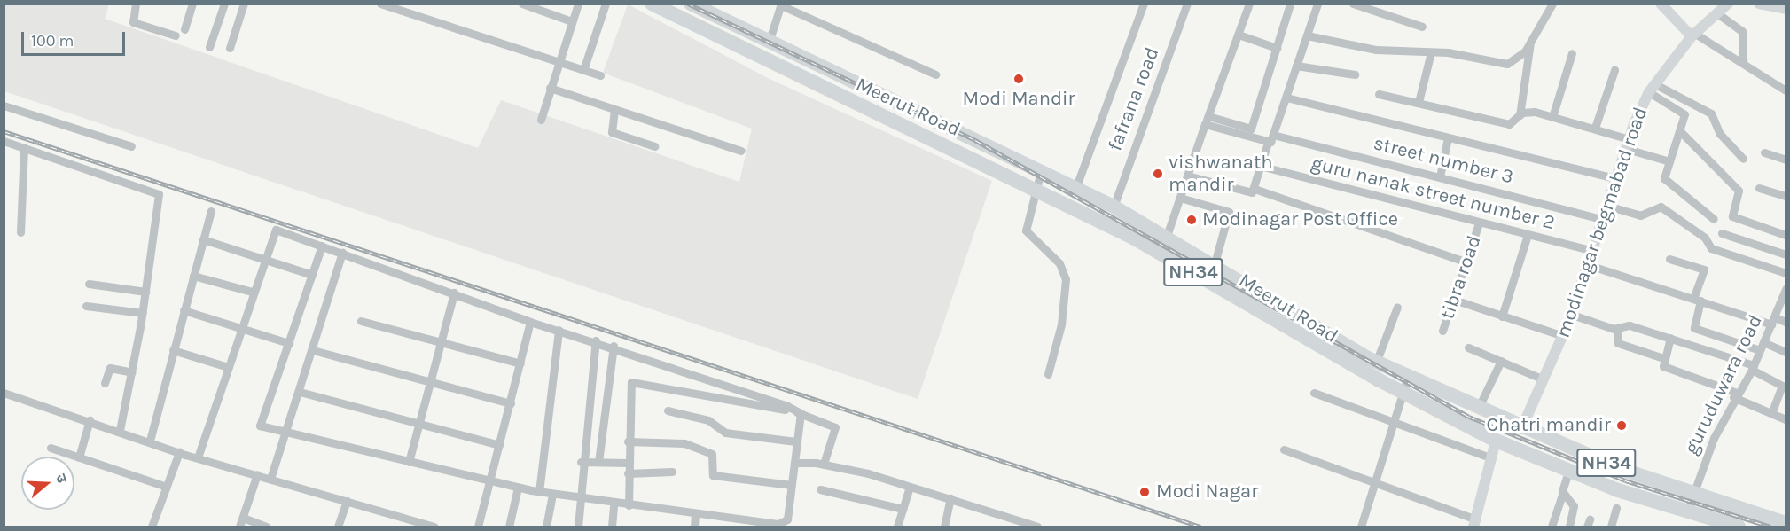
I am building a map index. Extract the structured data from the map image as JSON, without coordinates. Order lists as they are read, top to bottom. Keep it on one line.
{"streets":{"highway":["Meerut Road","NH34"],"street":["fafrana road","street number 3","guru nanak street number 2","modinagar begmabad road","tibra road","guruduwara road"]},"crossings":[["fafrana road","Meerut Road"],["Meerut Road","modinagar begmabad road"],["Meerut Road","guruduwara road"],["street number 3","modinagar begmabad road"],["guru nanak street number 2","modinagar begmabad road"],["guru nanak street number 2","tibra road"]],"places":["Modi Mandir","vishwanath mandir","Modinagar Post Office","Chatri mandir","Modi Nagar"],"scale_bar":"100 m","north":"right"}
